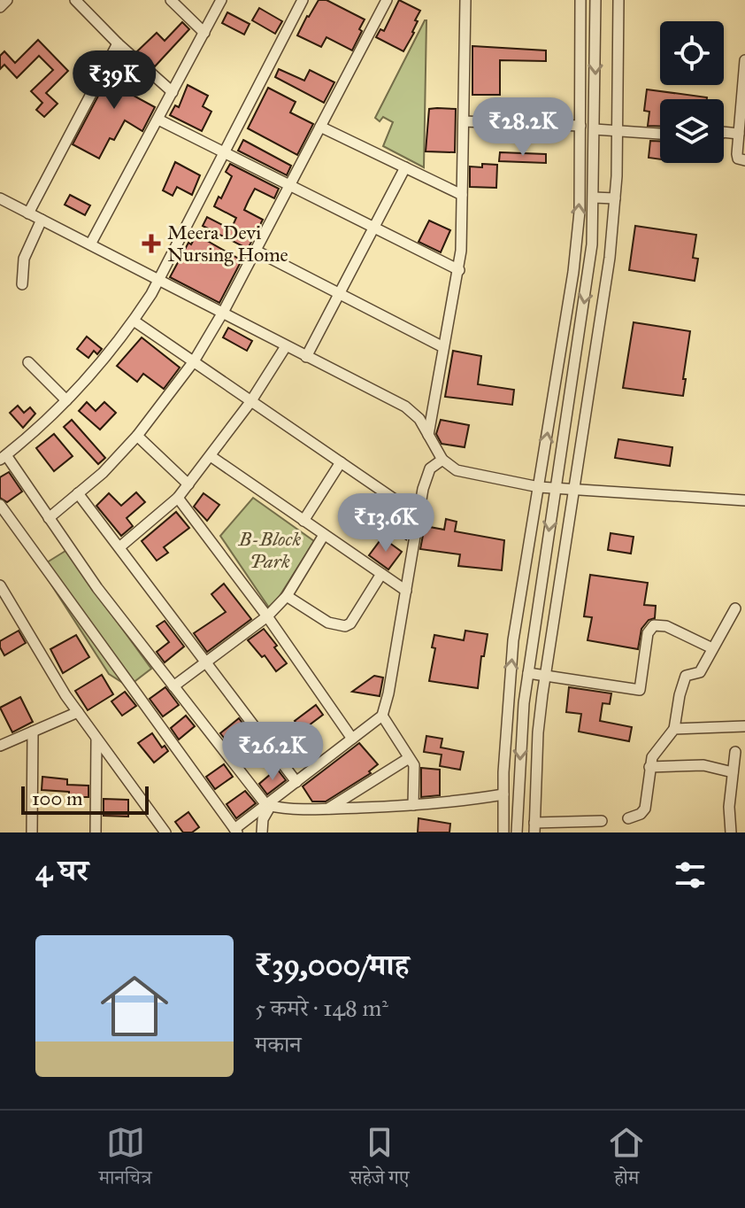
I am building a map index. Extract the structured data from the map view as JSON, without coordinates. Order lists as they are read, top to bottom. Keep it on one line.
{"parks":["B-Block Park"],"places":{"health":["Meera Devi Nursing Home"]},"scale_bar":"100 m","page":{"price":["₹39K","₹28.2K","₹13.6K","₹26.2K"],"scale":"100 m","heading":"4 घर","list":[{"name":"₹39,000/माह","note":"5 कमरे · 148 m² · मकान"}],"tabs":["मानचित्र","सहेजे गए","होम"]}}
